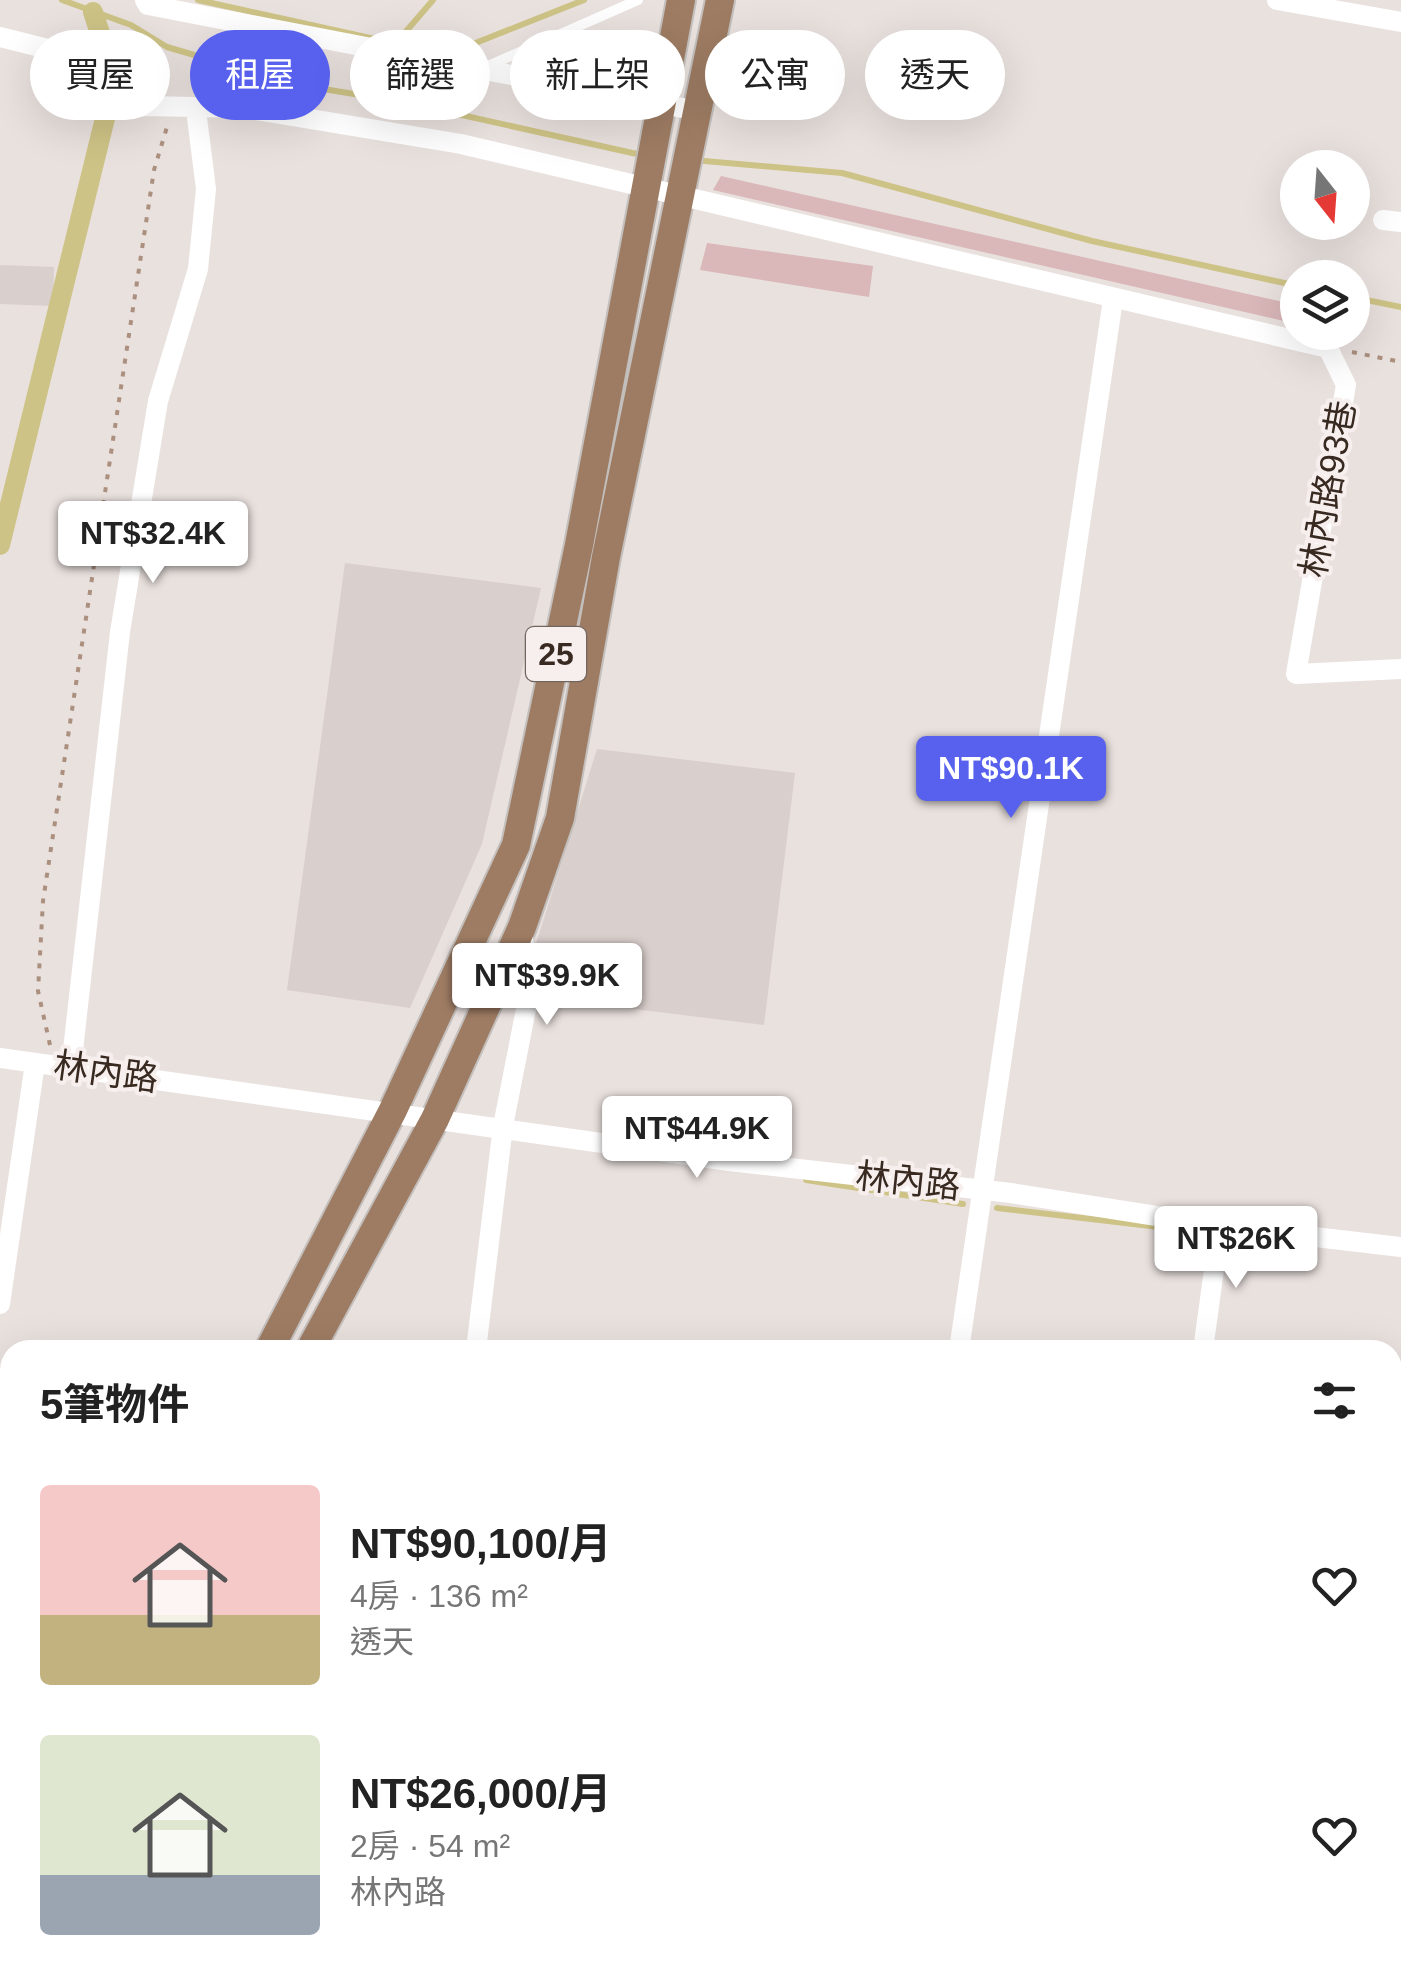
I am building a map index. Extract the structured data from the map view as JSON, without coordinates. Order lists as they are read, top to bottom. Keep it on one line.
{"streets":{"main road":["25"],"street":["林內路93巷","林內路"]},"crossings":[["林內路93巷","25"],["25","林內路"]],"north":"bottom","page":{"chip":["買屋","租屋","篩選","新上架","公寓","透天"],"price":["NT$32.4K","NT$90.1K","NT$39.9K","NT$44.9K","NT$26K"],"heading":"5筆物件","list":[{"name":"NT$90,100/月","note":"4房 · 136 m² · 透天"},{"name":"NT$26,000/月","note":"2房 · 54 m² · 林內路"}]}}
